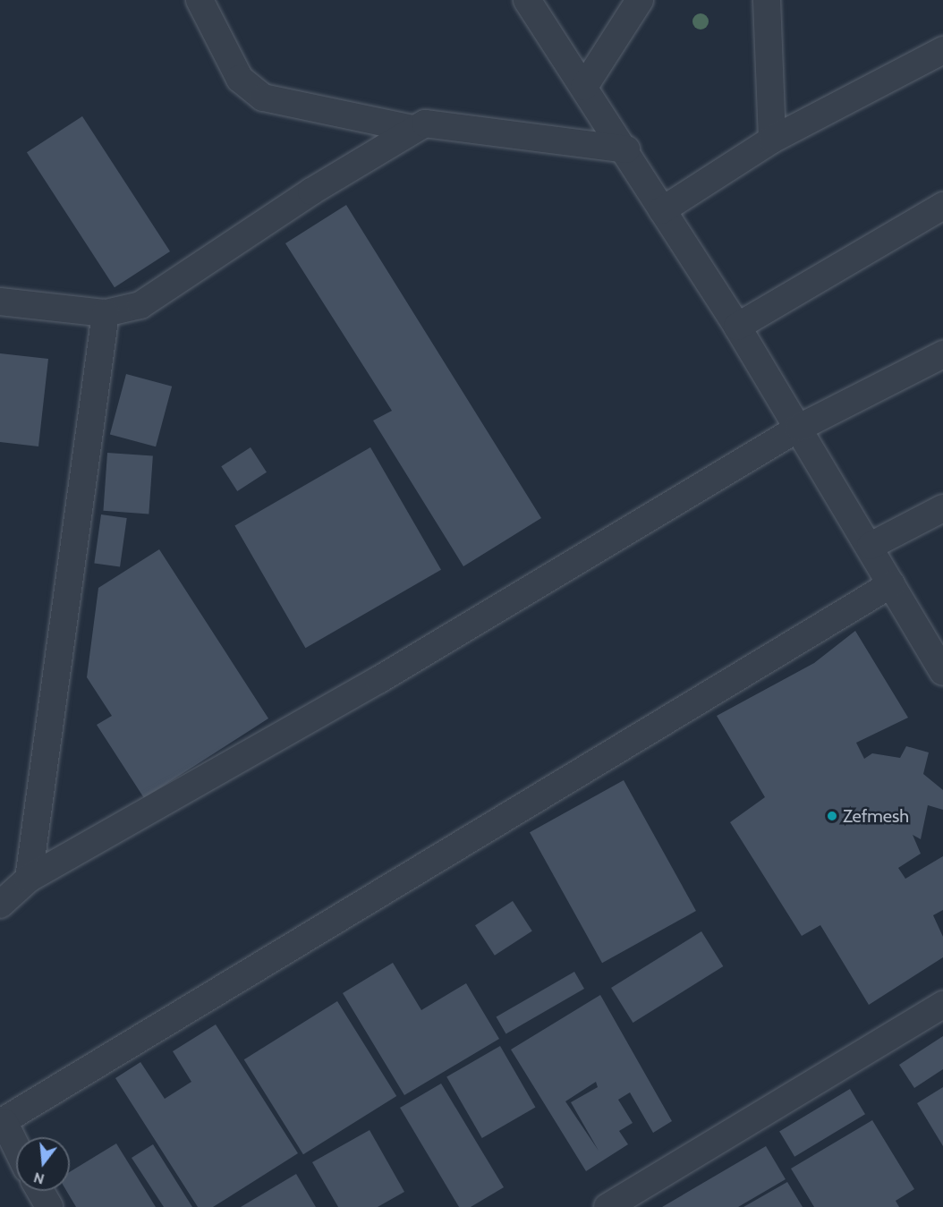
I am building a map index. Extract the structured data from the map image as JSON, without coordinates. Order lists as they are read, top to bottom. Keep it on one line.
{"places":["Zefmesh"],"north":"bottom"}
